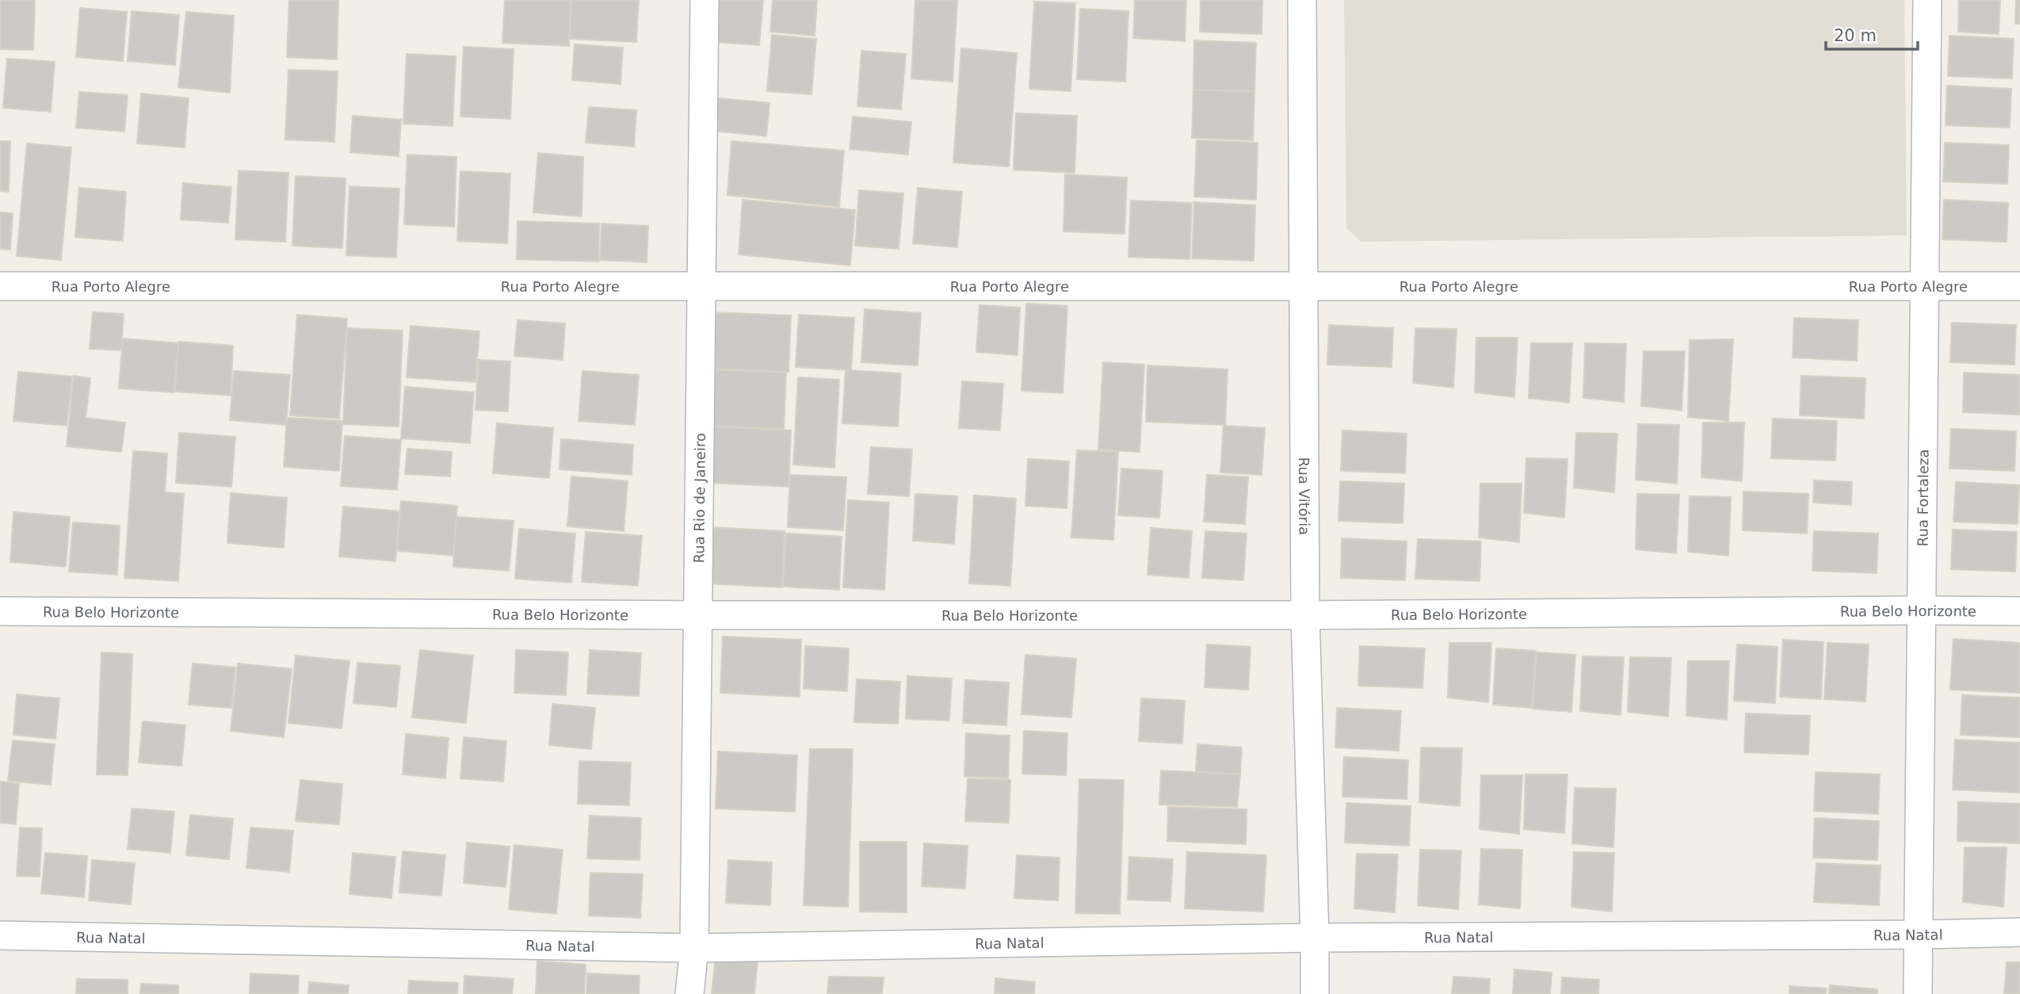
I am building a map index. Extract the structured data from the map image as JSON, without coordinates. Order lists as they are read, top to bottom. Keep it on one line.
{"streets":{"street":["Rua Porto Alegre","Rua Rio de Janeiro","Rua Vitória","Rua Fortaleza","Rua Belo Horizonte","Rua Natal"]},"crossings":[["Rua Porto Alegre","Rua Rio de Janeiro"],["Rua Porto Alegre","Rua Vitória"],["Rua Porto Alegre","Rua Fortaleza"],["Rua Rio de Janeiro","Rua Belo Horizonte"],["Rua Rio de Janeiro","Rua Natal"],["Rua Vitória","Rua Belo Horizonte"],["Rua Vitória","Rua Natal"],["Rua Fortaleza","Rua Belo Horizonte"],["Rua Fortaleza","Rua Natal"]],"scale_bar":"20 m"}
